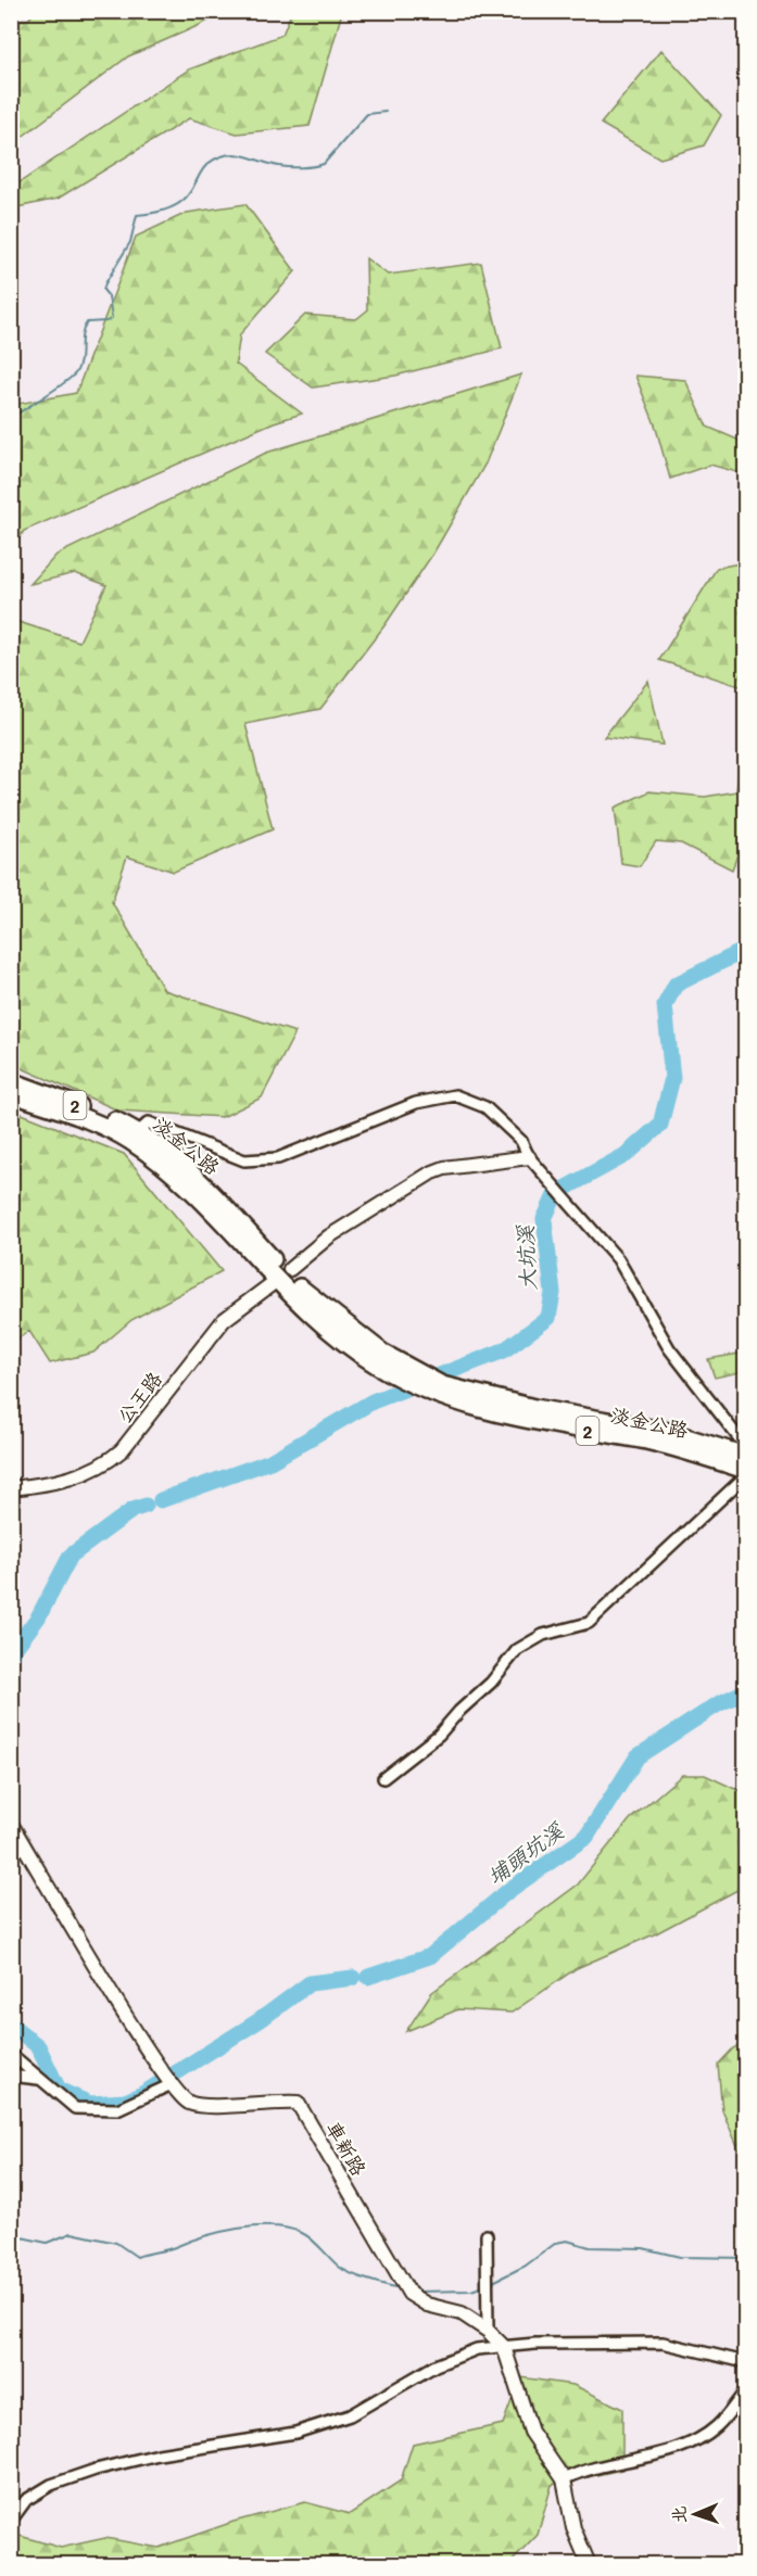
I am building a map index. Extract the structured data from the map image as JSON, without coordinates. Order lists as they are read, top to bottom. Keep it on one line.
{"streets":{"main road":["2","淡金公路"],"street":["公王路","車新路"]},"crossings":[["2","淡金公路"],["2","公王路"],["淡金公路","公王路"]],"water":["大坑溪","埔頭坑溪"],"north":"left"}
